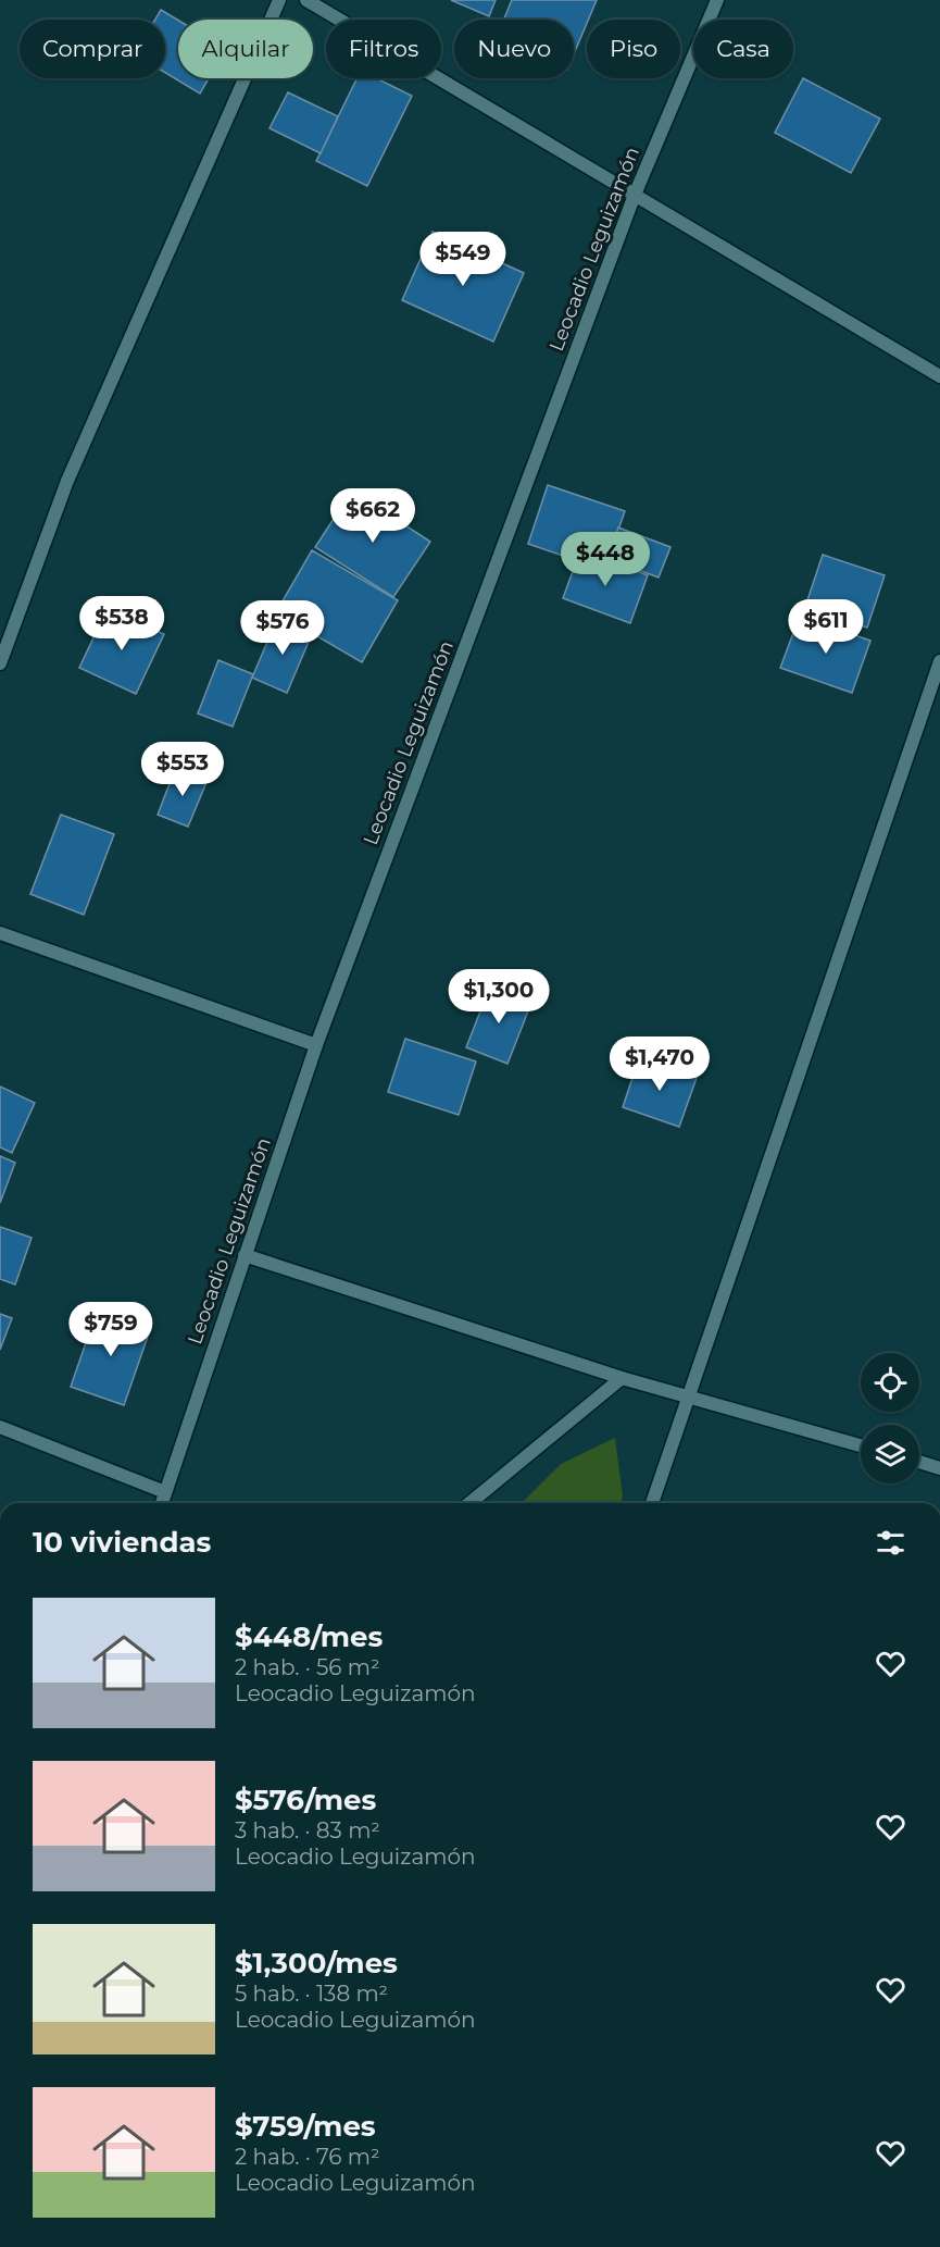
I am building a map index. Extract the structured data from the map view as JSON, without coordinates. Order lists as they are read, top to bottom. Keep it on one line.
{"streets":{"street":["Leocadio Leguizamón"]},"page":{"chip":["Comprar","Alquilar","Filtros","Nuevo","Piso","Casa"],"price":["$549","$662","$448","$538","$611","$576","$553","$1,300","$1,470","$759"],"heading":"10 viviendas","list":[{"name":"$448/mes","note":"2 hab. · 56 m² · Leocadio Leguizamón"},{"name":"$576/mes","note":"3 hab. · 83 m² · Leocadio Leguizamón"},{"name":"$1,300/mes","note":"5 hab. · 138 m² · Leocadio Leguizamón"},{"name":"$759/mes","note":"2 hab. · 76 m² · Leocadio Leguizamón"}]}}
